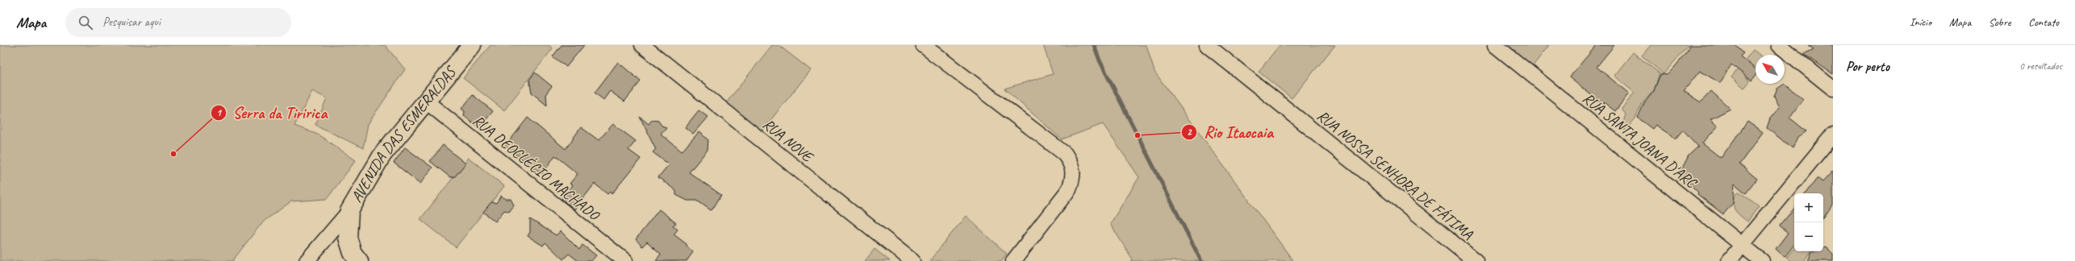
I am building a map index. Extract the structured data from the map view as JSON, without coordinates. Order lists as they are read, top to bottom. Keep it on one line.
{"streets":{"main road":["AVENIDA DAS ESMERALDAS"],"street":["RUA NOVE","RUA SANTA JOANA D'ARC","RUA DEOCLÉCIO MACHADO","RUA NOSSA SENHORA DE FÁTIMA"]},"crossings":[["AVENIDA DAS ESMERALDAS","RUA DEOCLÉCIO MACHADO"]],"places":["Rio Itaocaia","Serra da Tiririca"],"north":"top left","page":{"header":"Mapa","search":"Pesquisar aqui","nav":["Início","Mapa","Sobre","Contato"],"heading":["Por perto","0 resultados"],"map_buttons":["+","−"]}}
